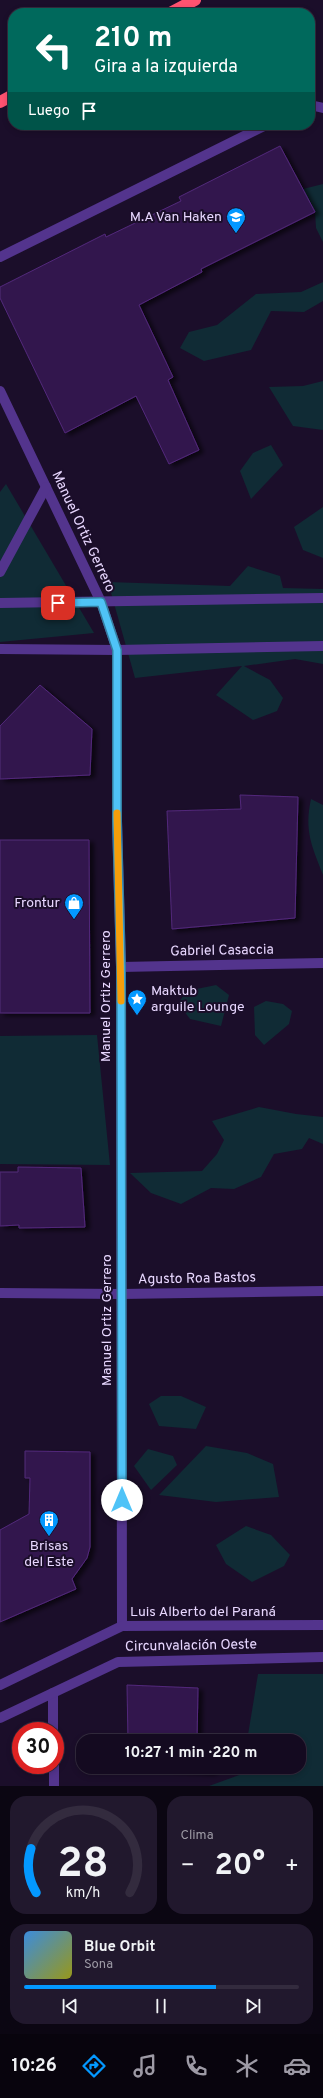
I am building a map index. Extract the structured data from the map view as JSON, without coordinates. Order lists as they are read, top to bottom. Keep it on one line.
{"streets":{"street":["Manuel Ortiz Gerrero","Gabriel Casaccia","Agusto Roa Bastos","Luis Alberto del Paraná","Circunvalación Oeste"]},"crossings":[["Manuel Ortiz Gerrero","Gabriel Casaccia"],["Manuel Ortiz Gerrero","Agusto Roa Bastos"],["Manuel Ortiz Gerrero","Luis Alberto del Paraná"]],"places":{"school or university":["M.A Van Haken"],"shop":["Frontur"],"place":["Maktub arguile Lounge"],"building":["Brisas del Este"]},"page":{"turn":["210 m","Gira a la izquierda"],"then":"Luego","limit":"30","trip":"10:27 · 1 min · 220 m","tile":"Clima","heat":["−","20°","+"],"song":["Blue Orbit","Sona"],"tabs":"10:26","gauge":["28","km/h"]}}
